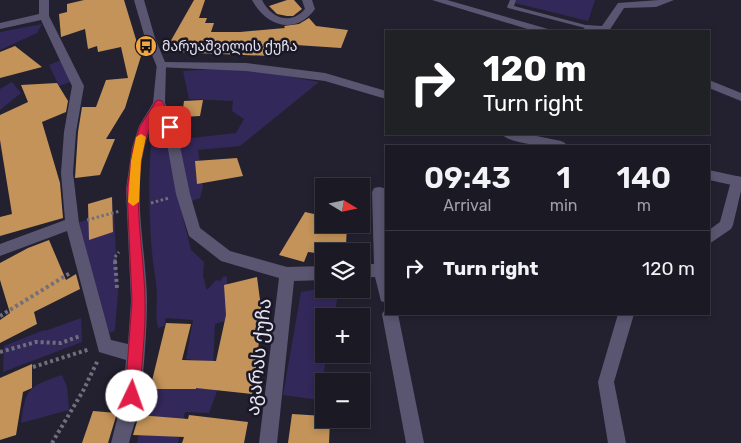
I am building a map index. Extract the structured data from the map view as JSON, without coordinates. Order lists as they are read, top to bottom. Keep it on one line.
{"streets":{"street":["აგარას ქუჩა"]},"places":{"bus stop":["მარუაშვილის ქუჩა"]},"north":"right","page":{"turn":["120 m","Turn right"],"eta":["09:43","Arrival","1","min","140","m"],"map_buttons":["+","−"],"list":[{"name":"Turn right","value":"120 m"}]}}
